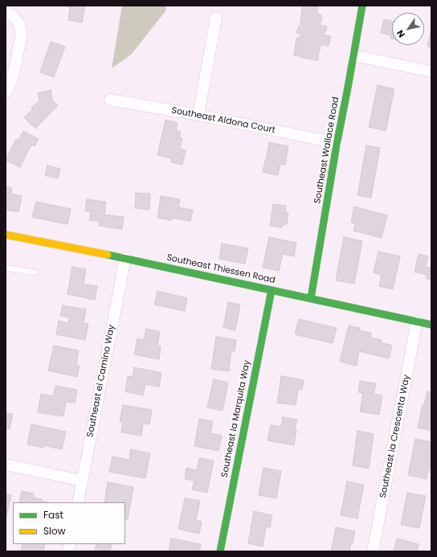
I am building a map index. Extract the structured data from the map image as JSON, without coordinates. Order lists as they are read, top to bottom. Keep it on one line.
{"streets":{"street":["Southeast Aldona Court","Southeast Wallace Road","Southeast Thiessen Road","Southeast el Camino Way","Southeast la Marquita Way","Southeast la Crescenta Way"]},"crossings":[["Southeast Aldona Court","Southeast Wallace Road"],["Southeast Wallace Road","Southeast Thiessen Road"],["Southeast Thiessen Road","Southeast el Camino Way"],["Southeast Thiessen Road","Southeast la Marquita Way"],["Southeast Thiessen Road","Southeast la Crescenta Way"]],"legend":["Fast","Slow"],"north":"bottom left"}
